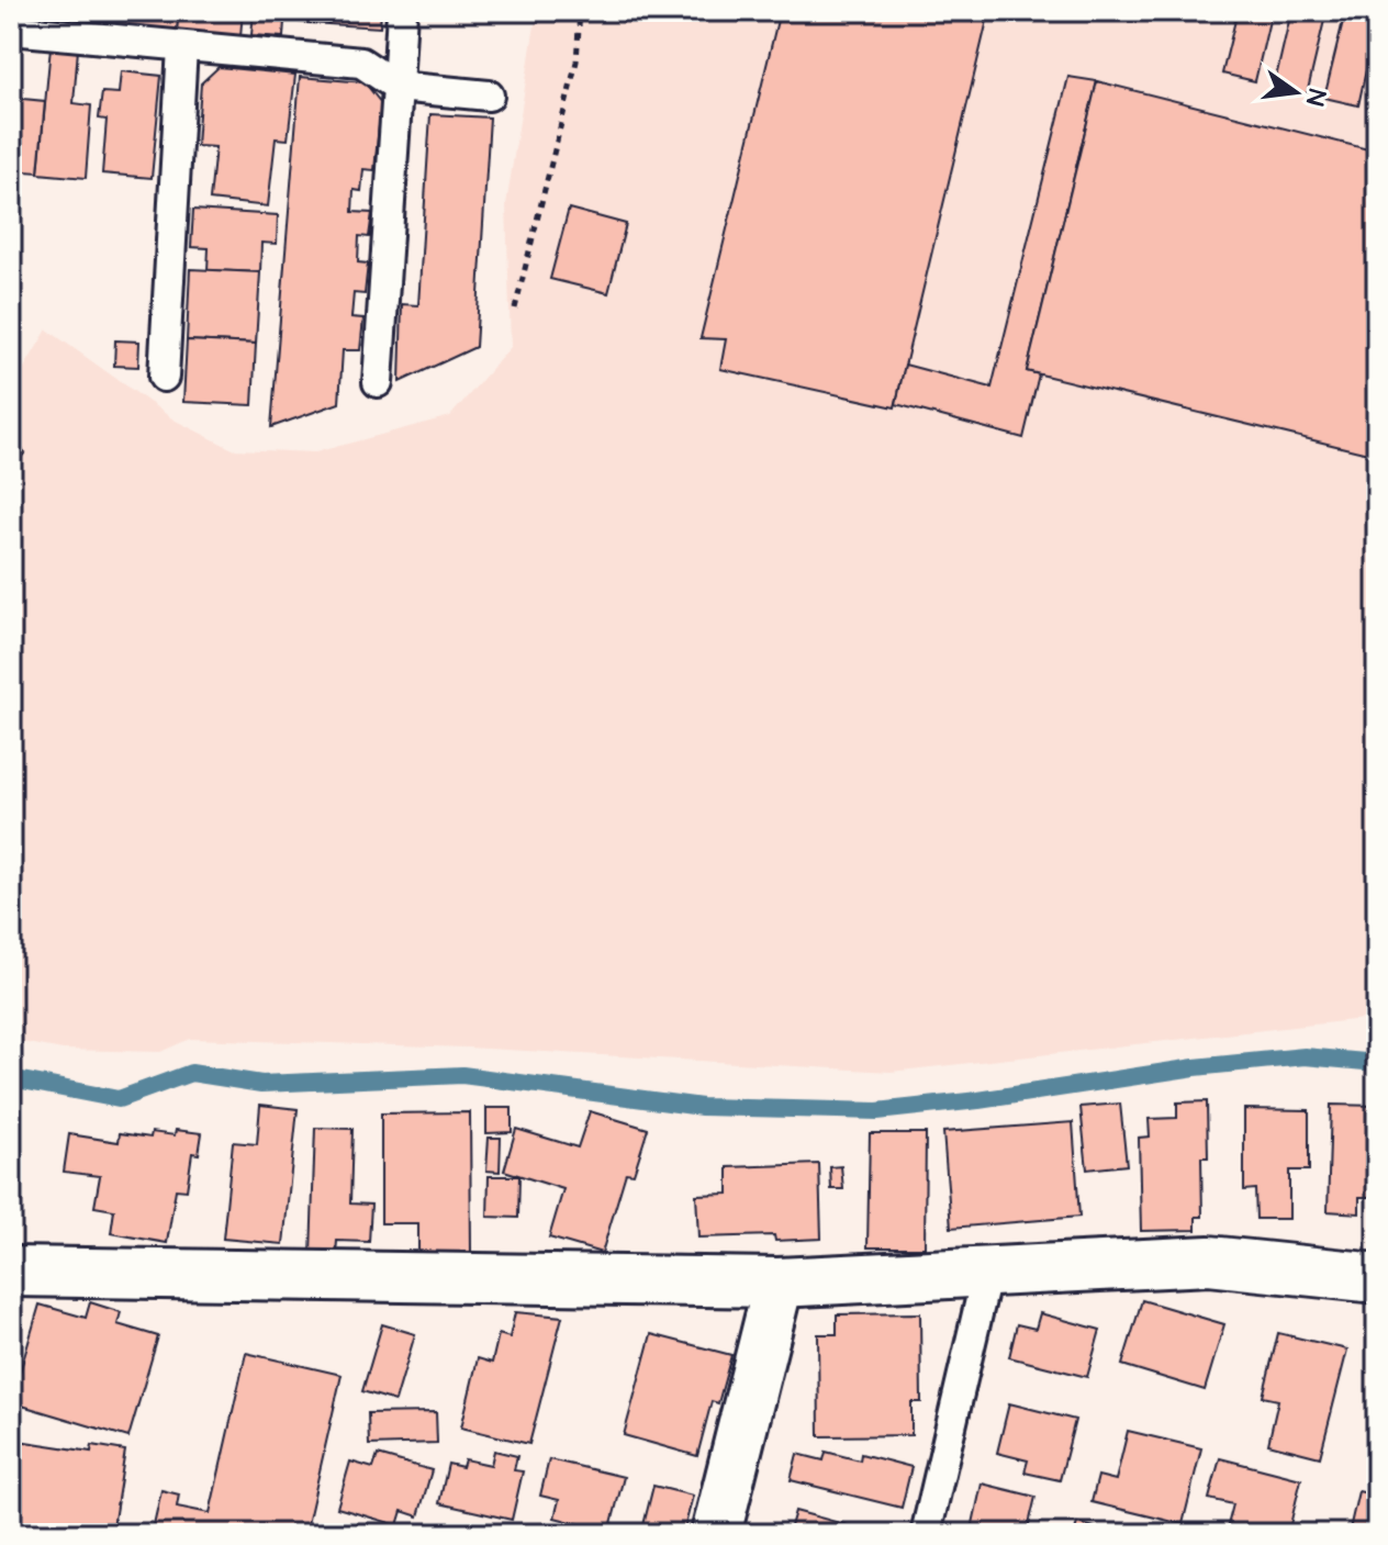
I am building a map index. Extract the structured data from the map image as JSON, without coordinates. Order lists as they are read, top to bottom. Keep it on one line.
{"north":"right"}
